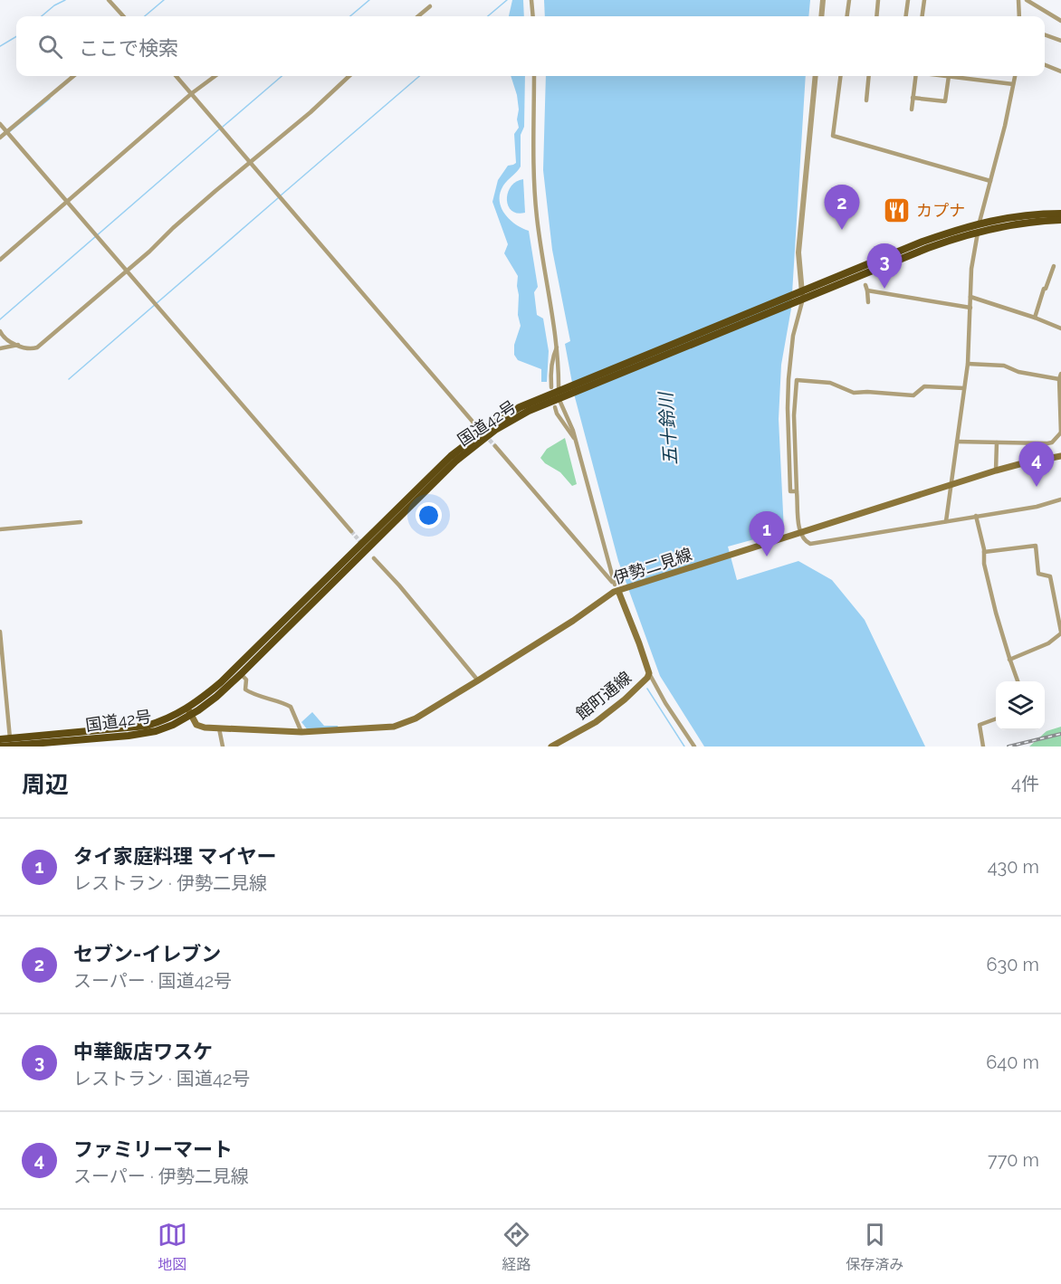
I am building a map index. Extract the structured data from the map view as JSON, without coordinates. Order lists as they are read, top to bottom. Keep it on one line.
{"streets":{"highway":["国道42号"],"main road":["伊勢二見線","館町通線"]},"crossings":[["国道42号","伊勢二見線"],["伊勢二見線","館町通線"]],"water":["五十鈴川"],"places":{"restaurant":["カプナ"]},"page":{"search":"ここで検索","pins":["2","3","4","1"],"heading":["周辺","4件"],"list":[{"mark":"1","name":"タイ家庭料理 マイヤー","note":"レストラン · 伊勢二見線","value":"430 m"},{"mark":"2","name":"セブン-イレブン","note":"スーパー · 国道42号","value":"630 m"},{"mark":"3","name":"中華飯店ワスケ","note":"レストラン · 国道42号","value":"640 m"},{"mark":"4","name":"ファミリーマート","note":"スーパー · 伊勢二見線","value":"770 m"}],"nav":["地図","経路","保存済み"]}}
